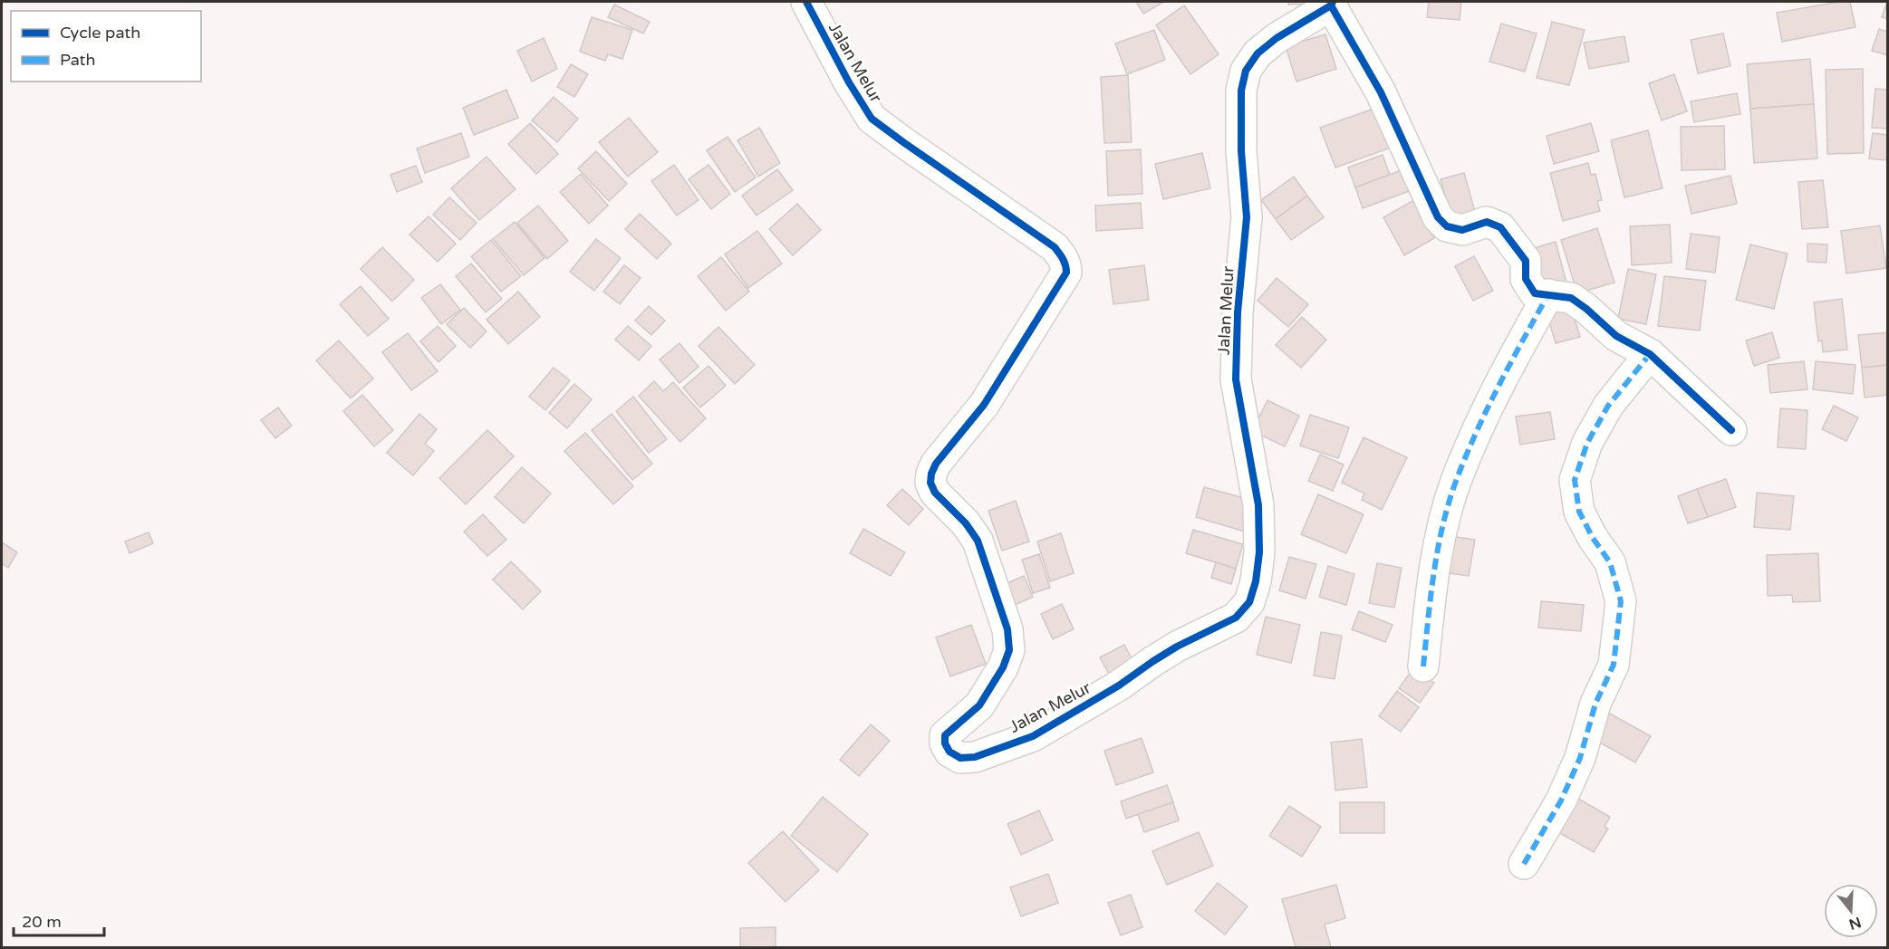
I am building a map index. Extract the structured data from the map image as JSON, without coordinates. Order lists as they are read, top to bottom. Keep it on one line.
{"streets":{"street":["Jalan Melur"]},"legend":["Cycle path","Path"],"scale_bar":"20 m","north":"bottom"}
